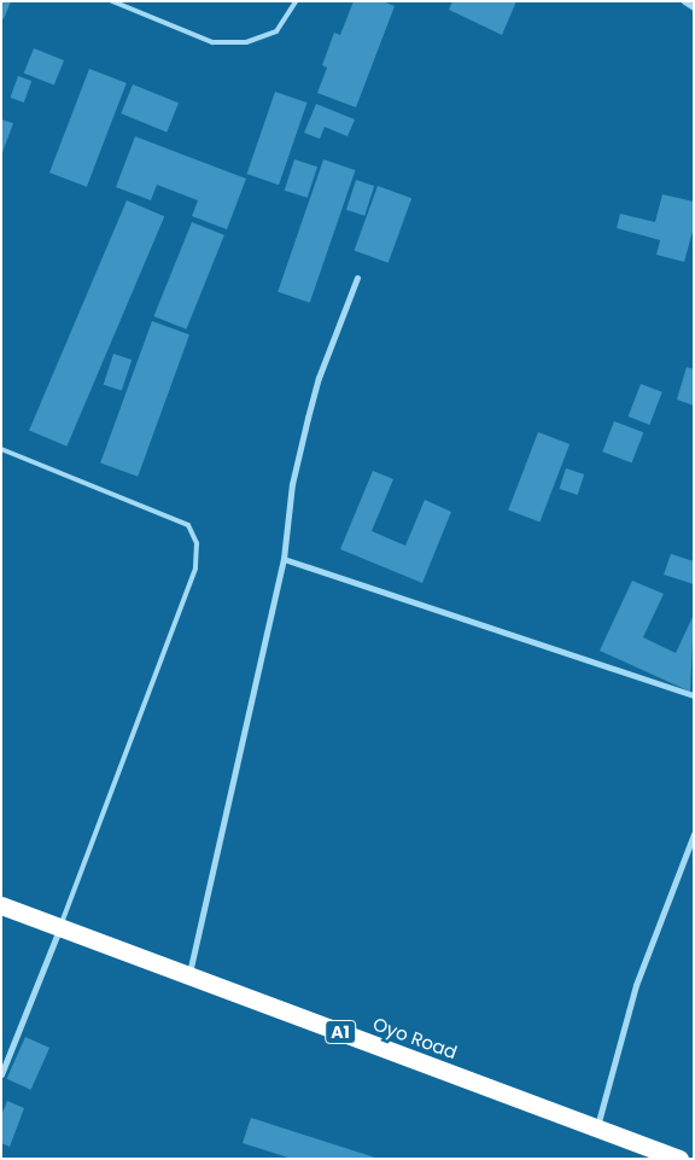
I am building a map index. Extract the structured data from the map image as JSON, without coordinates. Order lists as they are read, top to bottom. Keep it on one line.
{"streets":{"highway":["A1","Oyo Road"]}}
